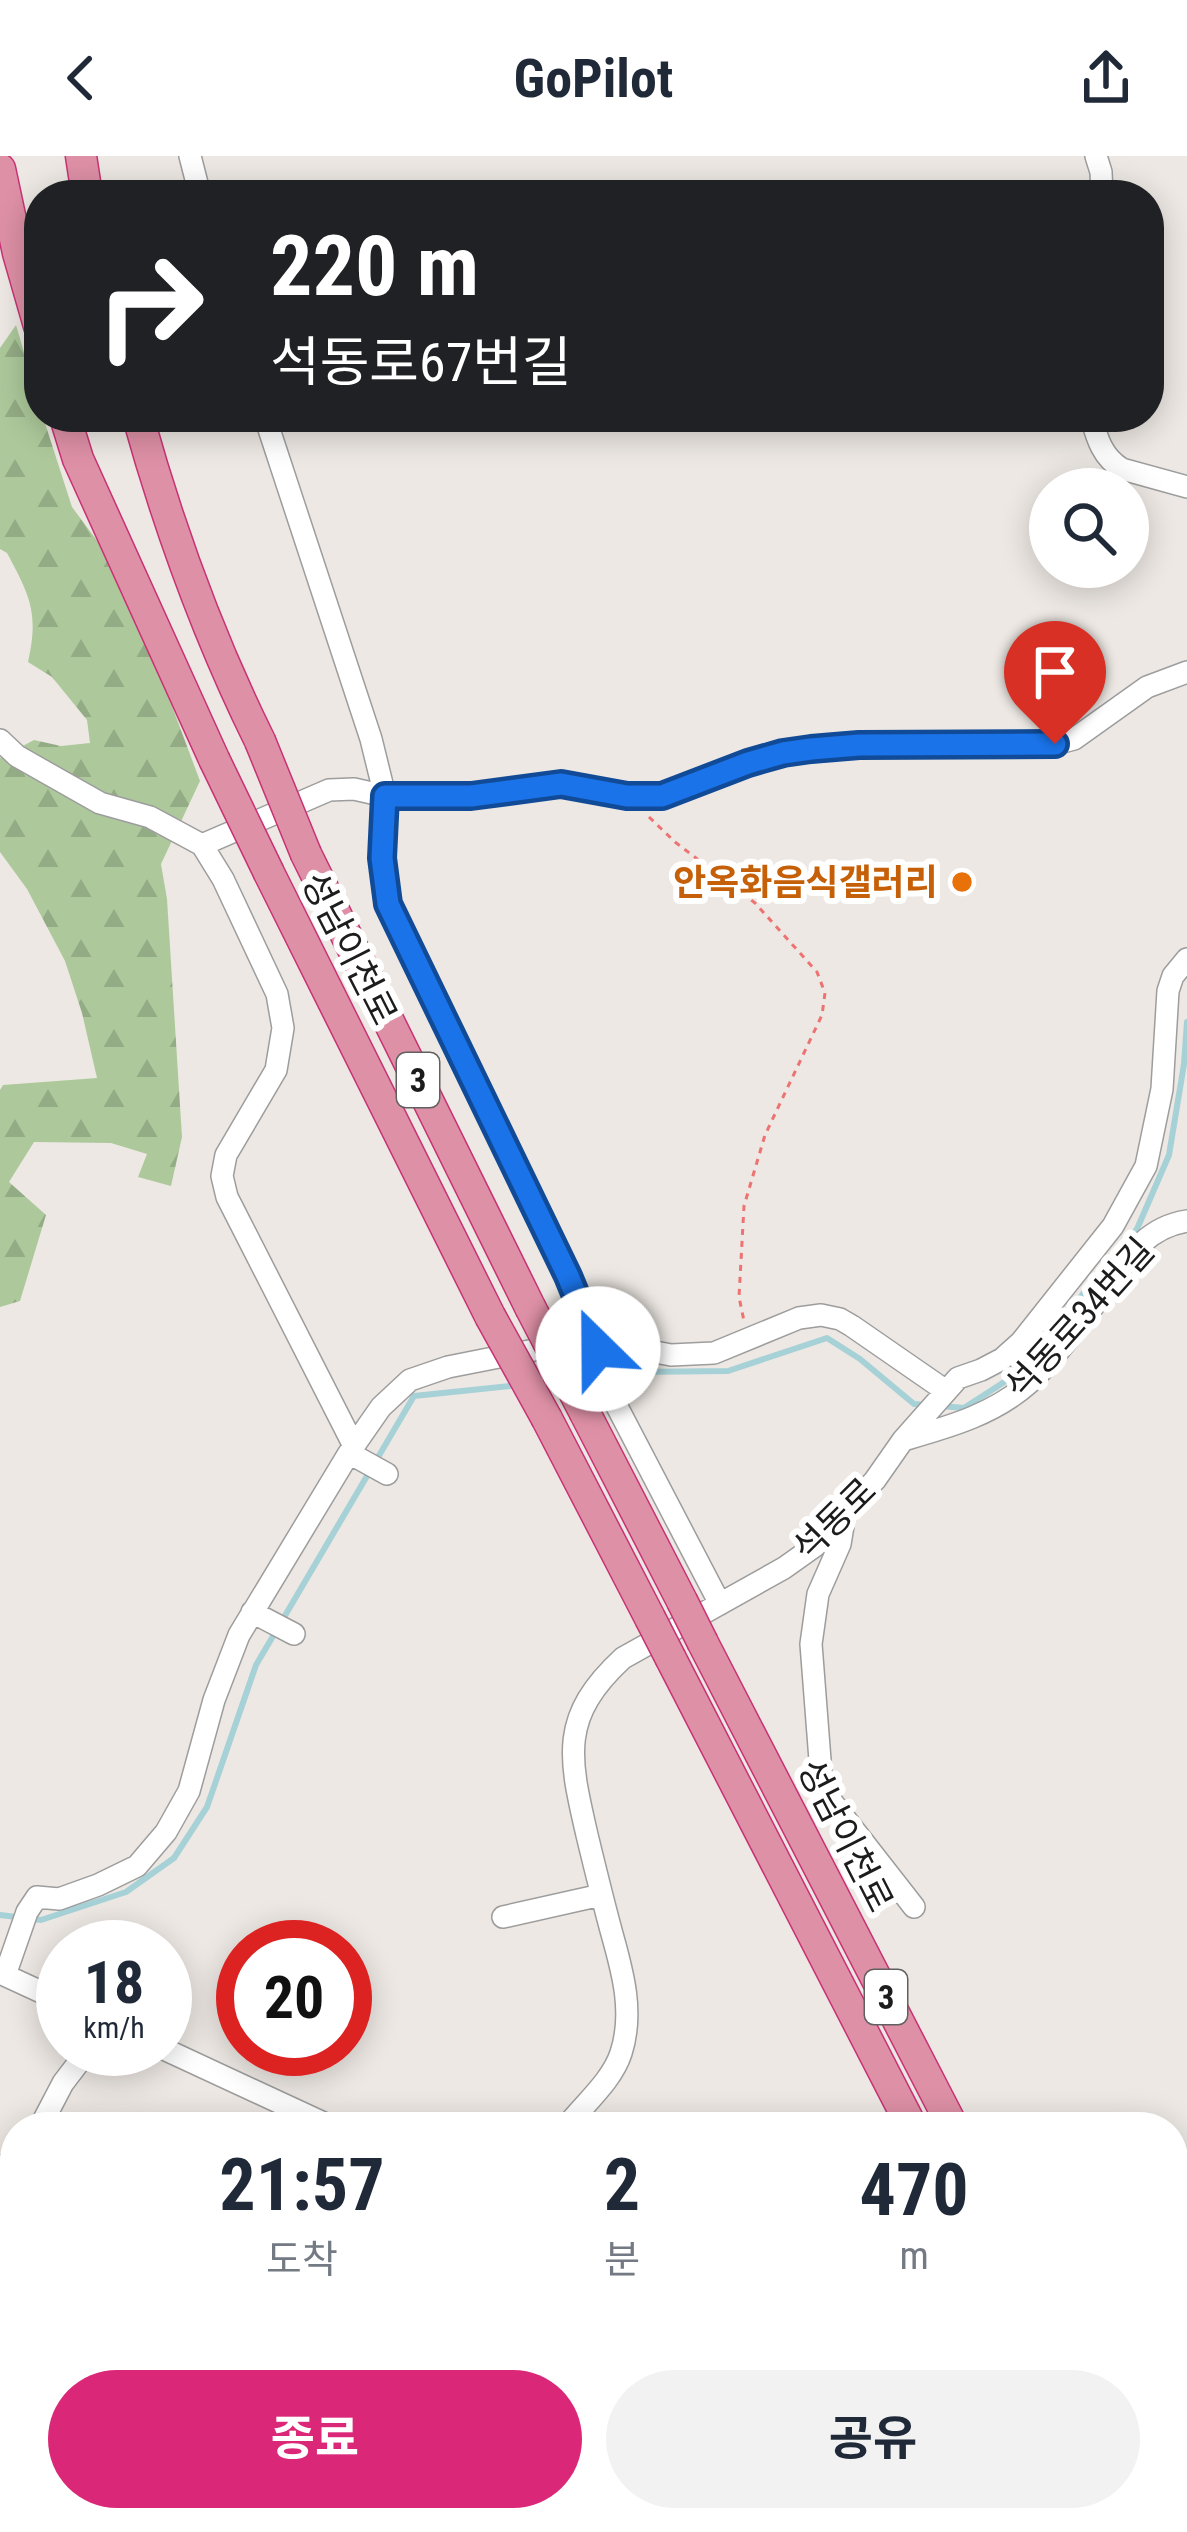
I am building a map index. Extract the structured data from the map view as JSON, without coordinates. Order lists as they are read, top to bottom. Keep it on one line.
{"streets":{"highway":["성남이천로","3"],"street":["석동로34번길","석동로"]},"crossings":[["석동로34번길","석동로"]],"places":["안옥화음식갤러리"],"page":{"header":"GoPilot","turn":["220 m","석동로67번길"],"speed":"18 km/h","limit":"20","eta":["21:57","도착","2","분","470","m"],"buttons":["종료","공유"]}}
